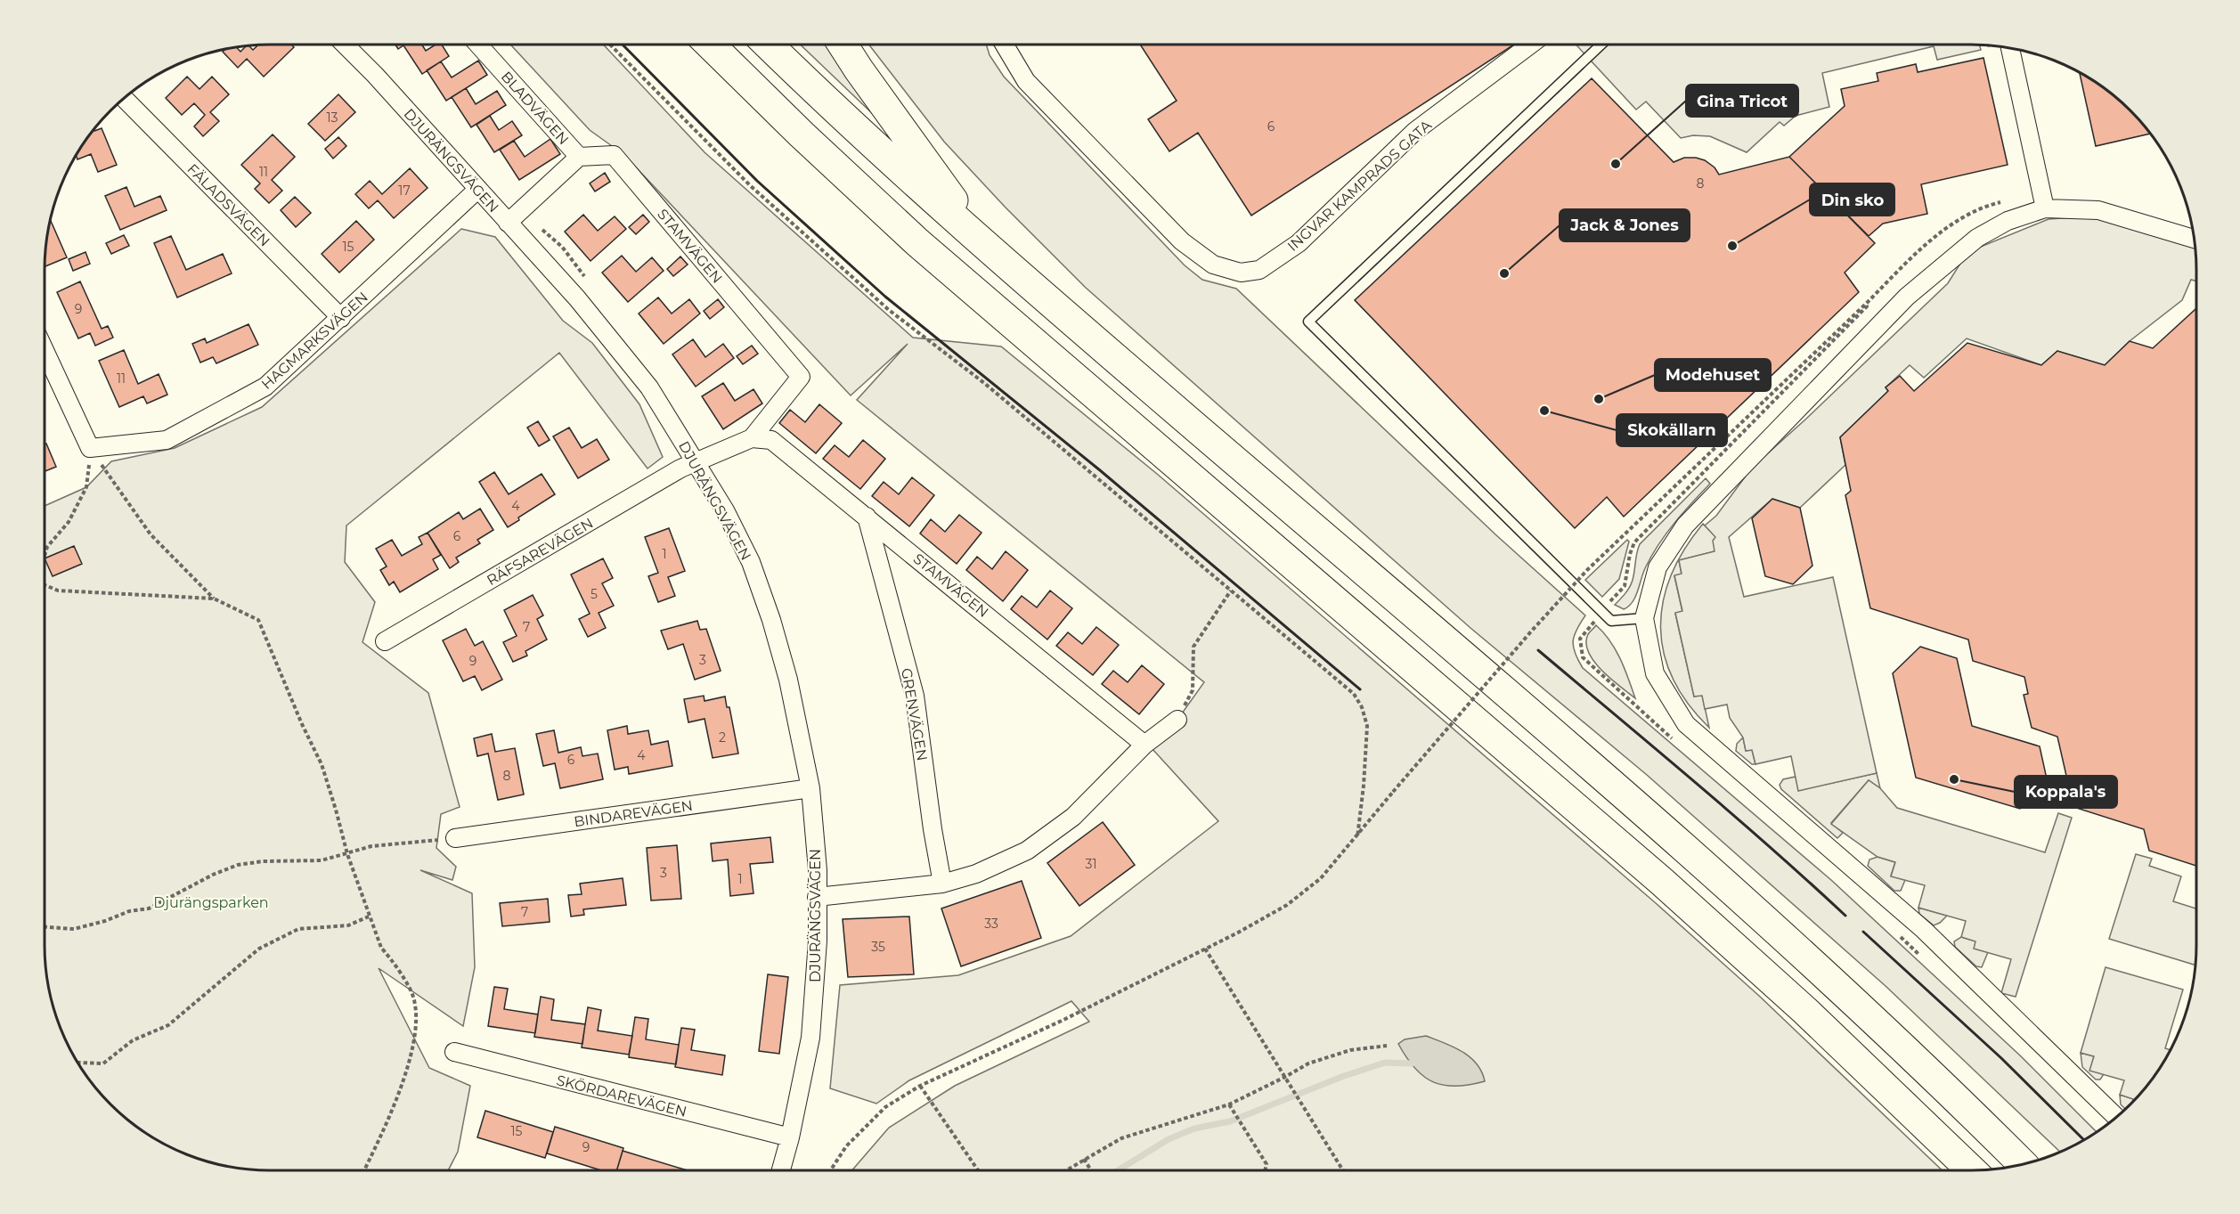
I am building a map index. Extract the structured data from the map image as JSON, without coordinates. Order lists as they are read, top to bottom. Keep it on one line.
{"streets":{"street":["BLADVÄGEN","DJURÄNGSVÄGEN","INGVAR KAMPRADS GATA","FÄLADSVÄGEN","STAMVÄGEN","HAGMARKSVÄGEN","RÄFSAREVÄGEN","GRENVÄGEN","BINDAREVÄGEN","SKÖRDAREVÄGEN"]},"crossings":[["BLADVÄGEN","DJURÄNGSVÄGEN"],["BLADVÄGEN","STAMVÄGEN"],["DJURÄNGSVÄGEN","STAMVÄGEN"],["DJURÄNGSVÄGEN","HAGMARKSVÄGEN"],["DJURÄNGSVÄGEN","RÄFSAREVÄGEN"],["DJURÄNGSVÄGEN","BINDAREVÄGEN"],["DJURÄNGSVÄGEN","SKÖRDAREVÄGEN"],["FÄLADSVÄGEN","HAGMARKSVÄGEN"],["STAMVÄGEN","RÄFSAREVÄGEN"],["STAMVÄGEN","GRENVÄGEN"]],"parks":["Djurängsparken"],"places":["Gina Tricot","Din sko","Jack & Jones","Modehuset","Skokällarn","Koppala's"],"house_numbers":["13","6","11","8","17","15","9","11","4","6","1","5","7","3","9","2","4","6","8","31","3","1","7","33","35","15","9"]}
